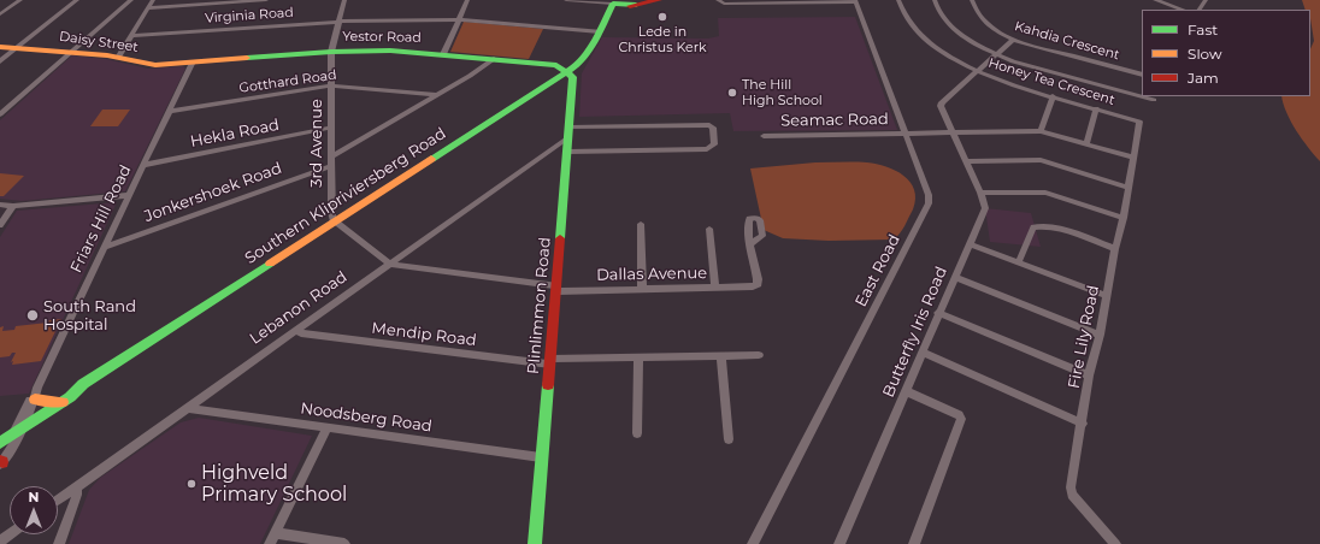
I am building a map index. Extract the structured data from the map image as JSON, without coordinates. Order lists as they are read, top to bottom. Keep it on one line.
{"streets":{"street":["Virginia Road","Yestor Road","Kahdia Crescent","Daisy Street","Gotthard Road","Honey Tea Crescent","Seamac Road","Hekla Road","3rd Avenue","Jonkershoek Road","Southern Klipriviersberg Road","Friars Hill Road","East Road","Dallas Avenue","Plinlimmon Road","Lebanon Road","Butterfly Iris Road","Mendip Road","Fire Lily Road","Noodsberg Road"]},"crossings":[["Virginia Road","3rd Avenue"],["Virginia Road","Southern Klipriviersberg Road"],["Yestor Road","Daisy Street"],["Yestor Road","3rd Avenue"],["Yestor Road","Jonkershoek Road"],["Yestor Road","Southern Klipriviersberg Road"],["Yestor Road","Friars Hill Road"],["Yestor Road","Plinlimmon Road"],["Daisy Street","Friars Hill Road"],["Gotthard Road","3rd Avenue"],["Gotthard Road","Jonkershoek Road"],["Gotthard Road","Friars Hill Road"],["Honey Tea Crescent","Butterfly Iris Road"],["Honey Tea Crescent","Fire Lily Road"],["Seamac Road","East Road"],["Seamac Road","Butterfly Iris Road"],["Seamac Road","Fire Lily Road"],["Hekla Road","3rd Avenue"],["Hekla Road","Friars Hill Road"],["3rd Avenue","Jonkershoek Road"],["3rd Avenue","Southern Klipriviersberg Road"],["Jonkershoek Road","Friars Hill Road"],["Southern Klipriviersberg Road","Friars Hill Road"],["Southern Klipriviersberg Road","Plinlimmon Road"],["Dallas Avenue","Plinlimmon Road"],["Plinlimmon Road","Lebanon Road"],["Plinlimmon Road","Mendip Road"],["Plinlimmon Road","Noodsberg Road"],["Lebanon Road","Mendip Road"],["Lebanon Road","Noodsberg Road"]],"places":["Lede in Christus Kerk","The Hill High School","South Rand Hospital","Highveld Primary School"],"legend":["Fast","Slow","Jam"],"north":"top"}
